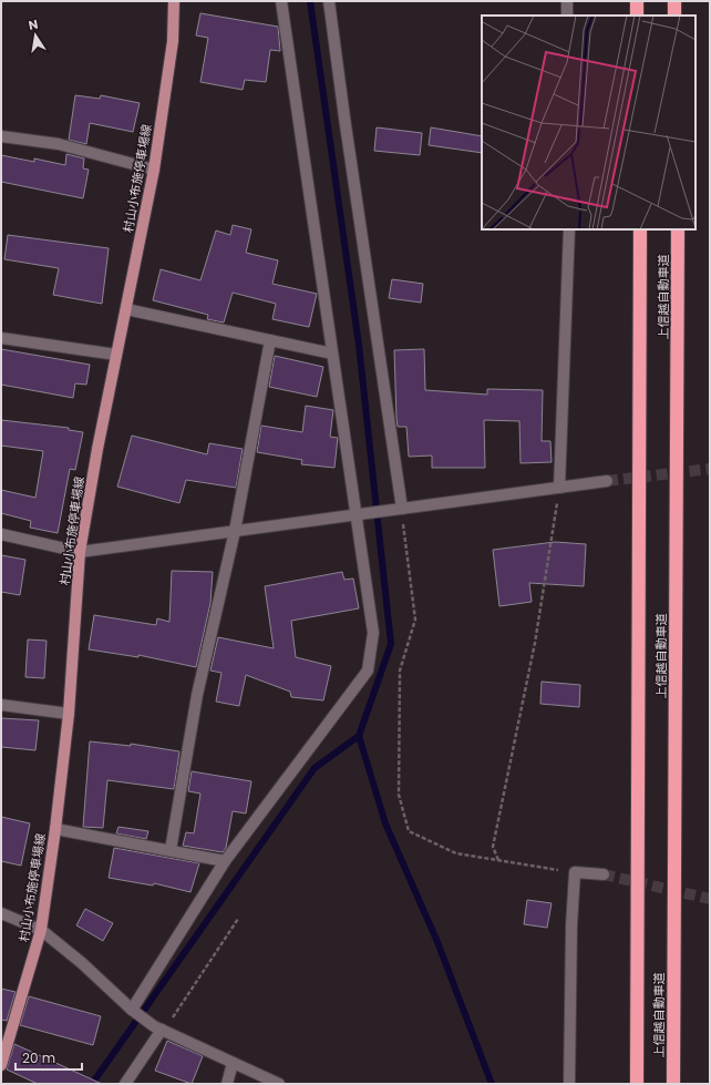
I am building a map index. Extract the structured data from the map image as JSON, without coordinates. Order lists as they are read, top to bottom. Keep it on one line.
{"streets":{"highway":["上信越自動車道"],"main road":["村山小布施停車場線"]},"scale_bar":"20 m","north":"top"}
